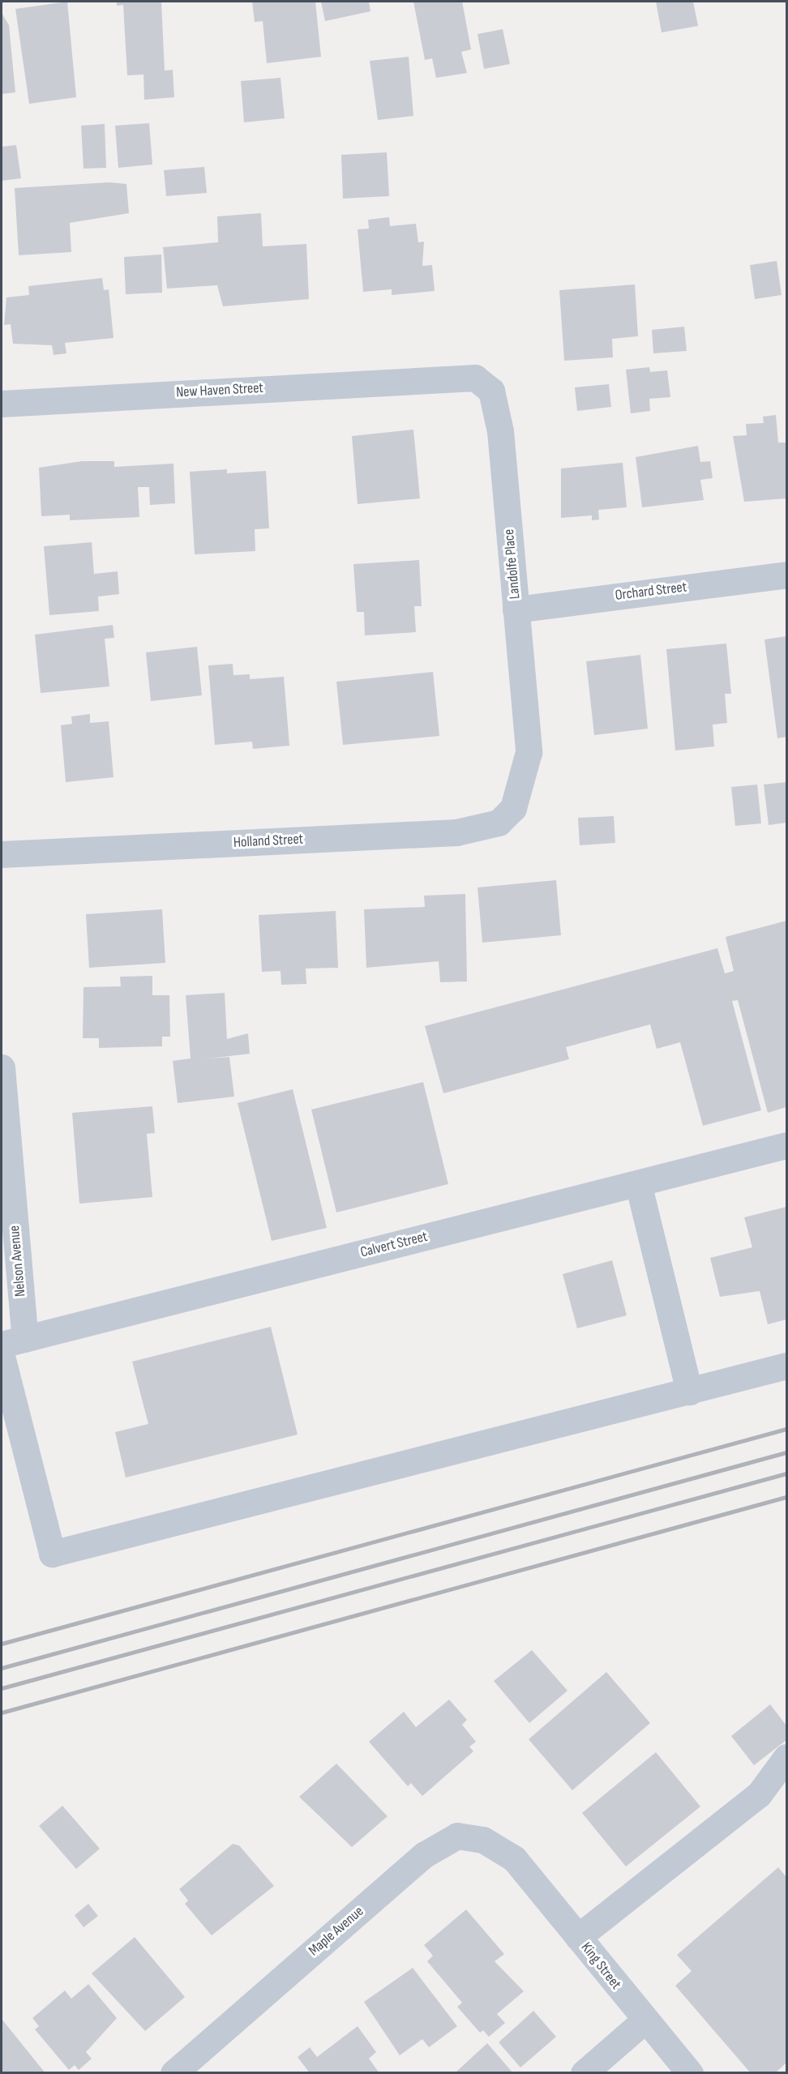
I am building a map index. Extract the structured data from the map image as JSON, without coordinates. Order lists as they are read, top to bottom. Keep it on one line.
{"streets":{"street":["New Haven Street","Landolfe Place","Orchard Street","Holland Street","Calvert Street","Nelson Avenue","Maple Avenue","King Street"]},"crossings":[["New Haven Street","Landolfe Place"],["Landolfe Place","Orchard Street"],["Landolfe Place","Holland Street"],["Calvert Street","Nelson Avenue"],["Maple Avenue","King Street"]]}
